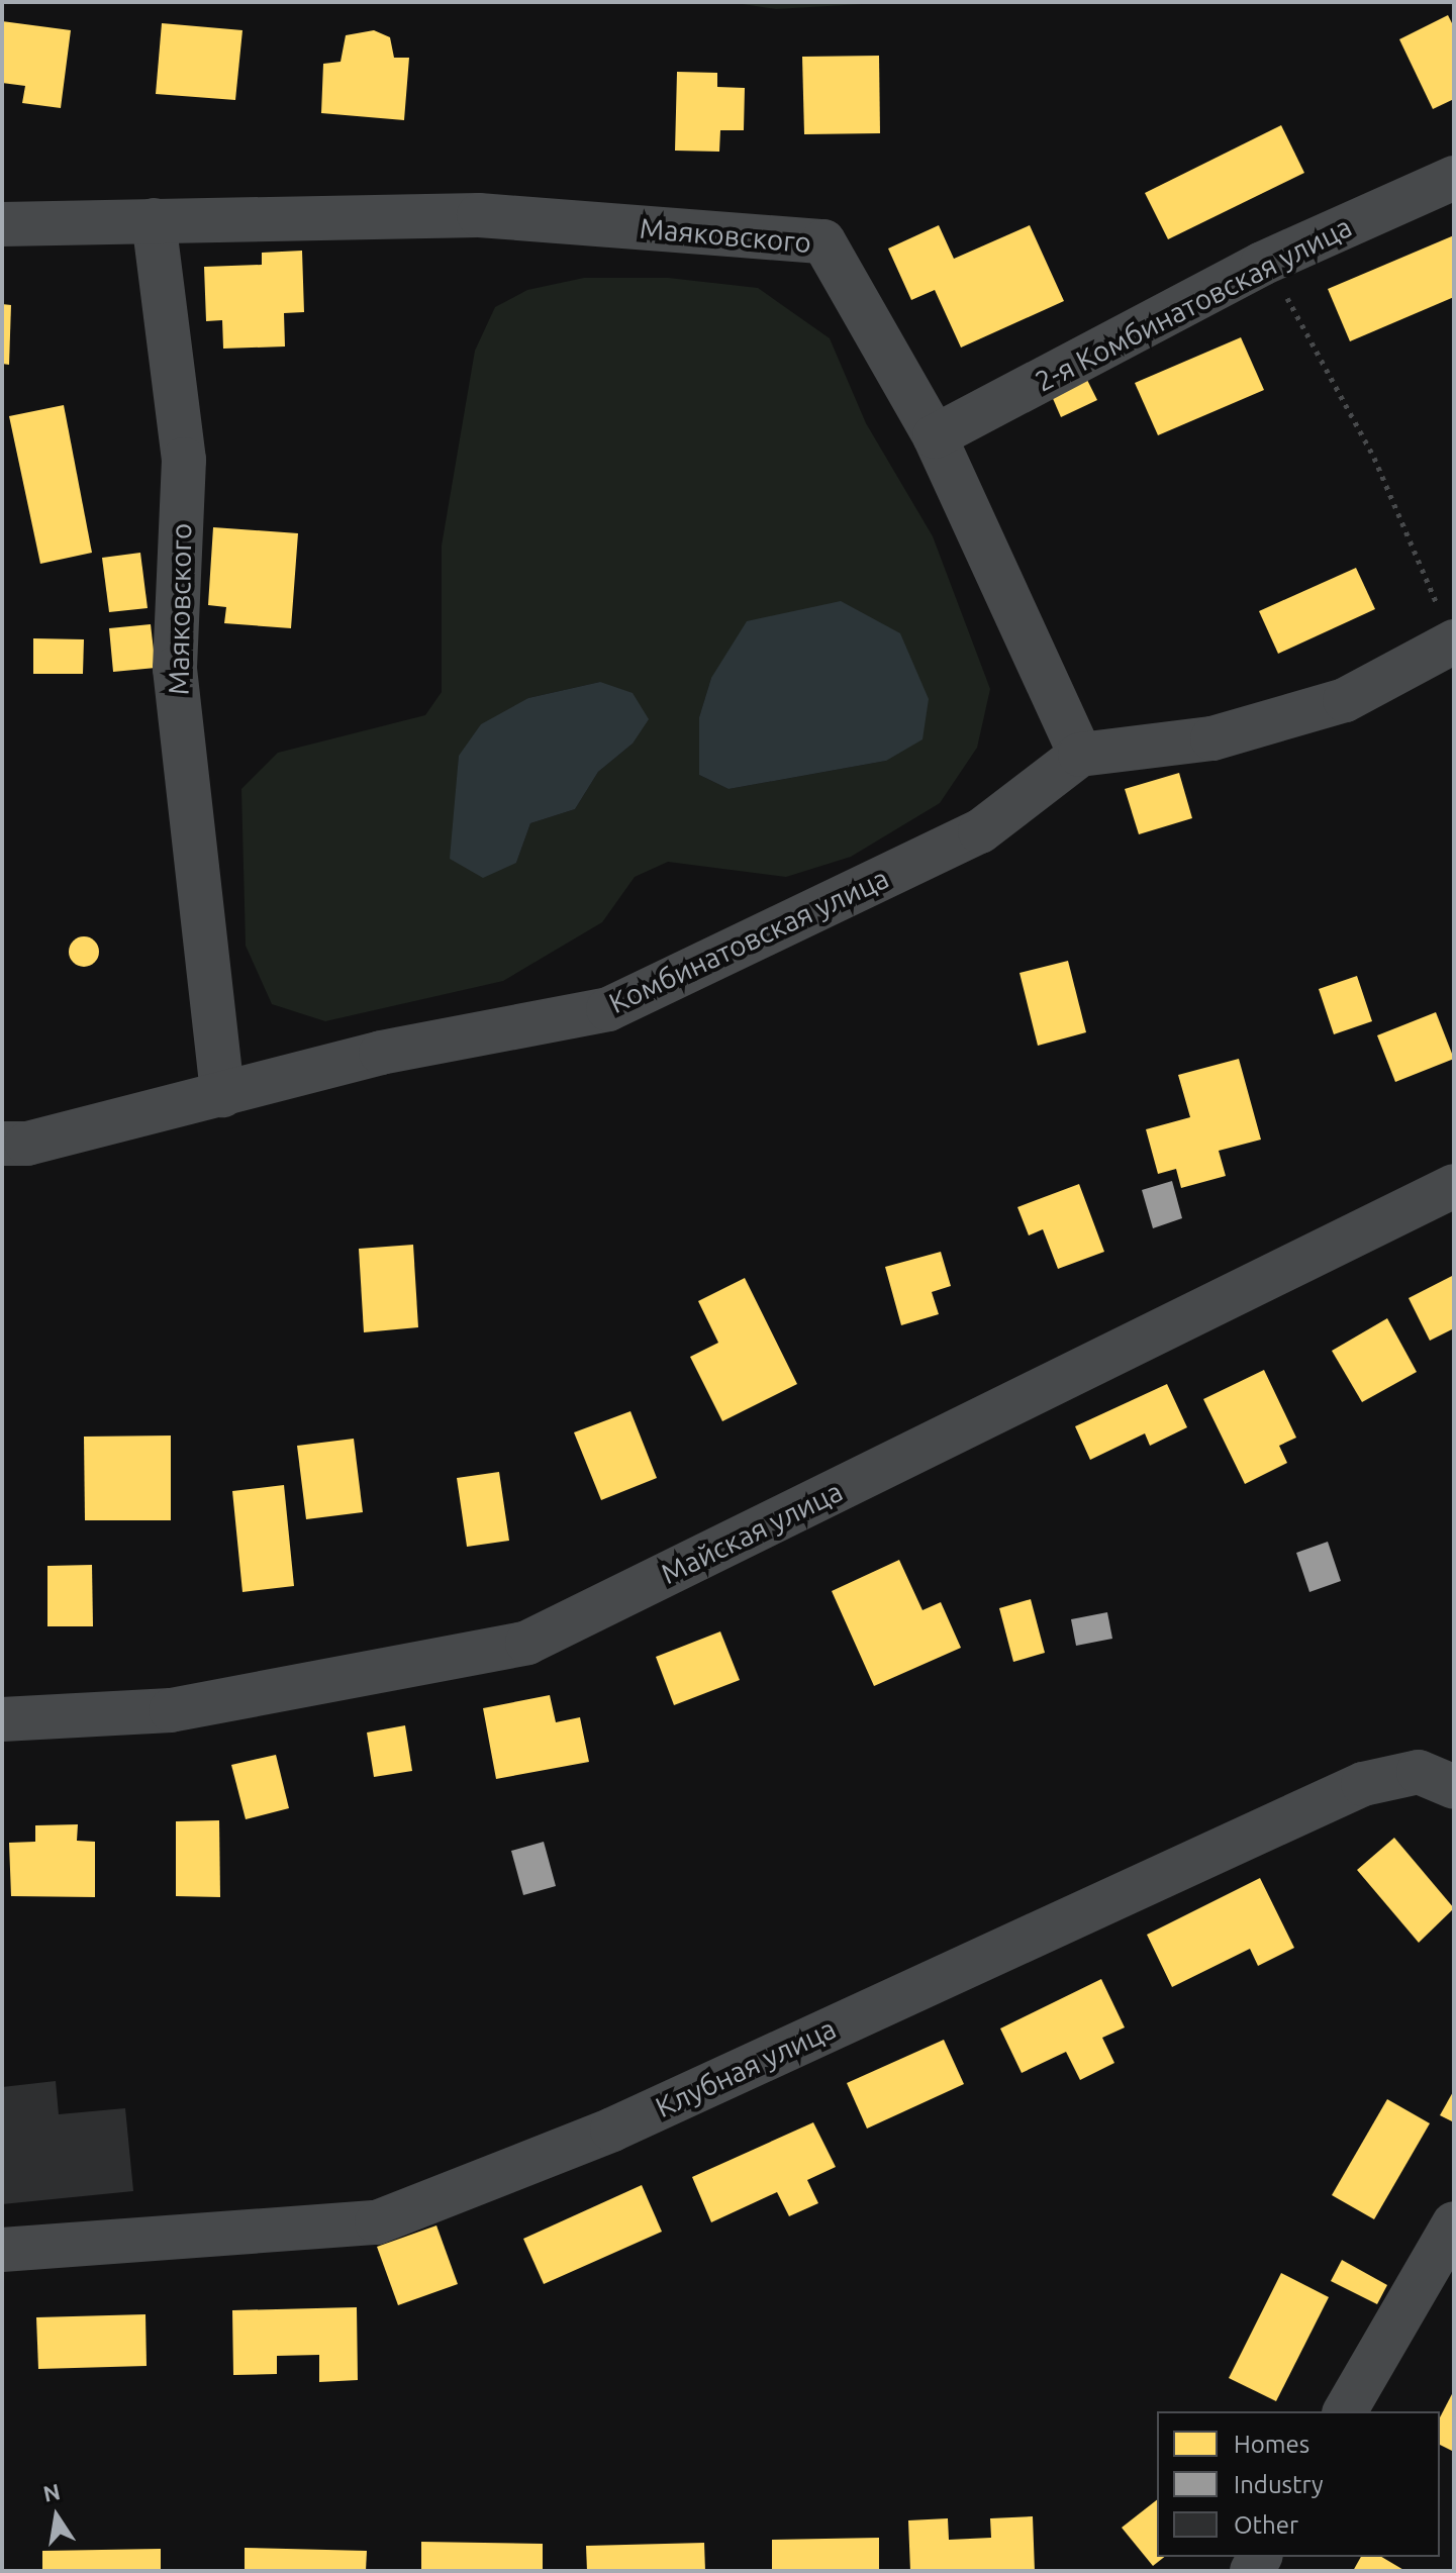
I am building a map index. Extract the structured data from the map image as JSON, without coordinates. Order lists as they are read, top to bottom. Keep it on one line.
{"streets":{"street":["Маяковского","2-я Комбинатовская улица","Комбинатовская улица","Майская улица","Клубная улица"]},"crossings":[["Маяковского","2-я Комбинатовская улица"],["Маяковского","Комбинатовская улица"]],"legend":["Homes","Industry","Other"],"north":"top"}
